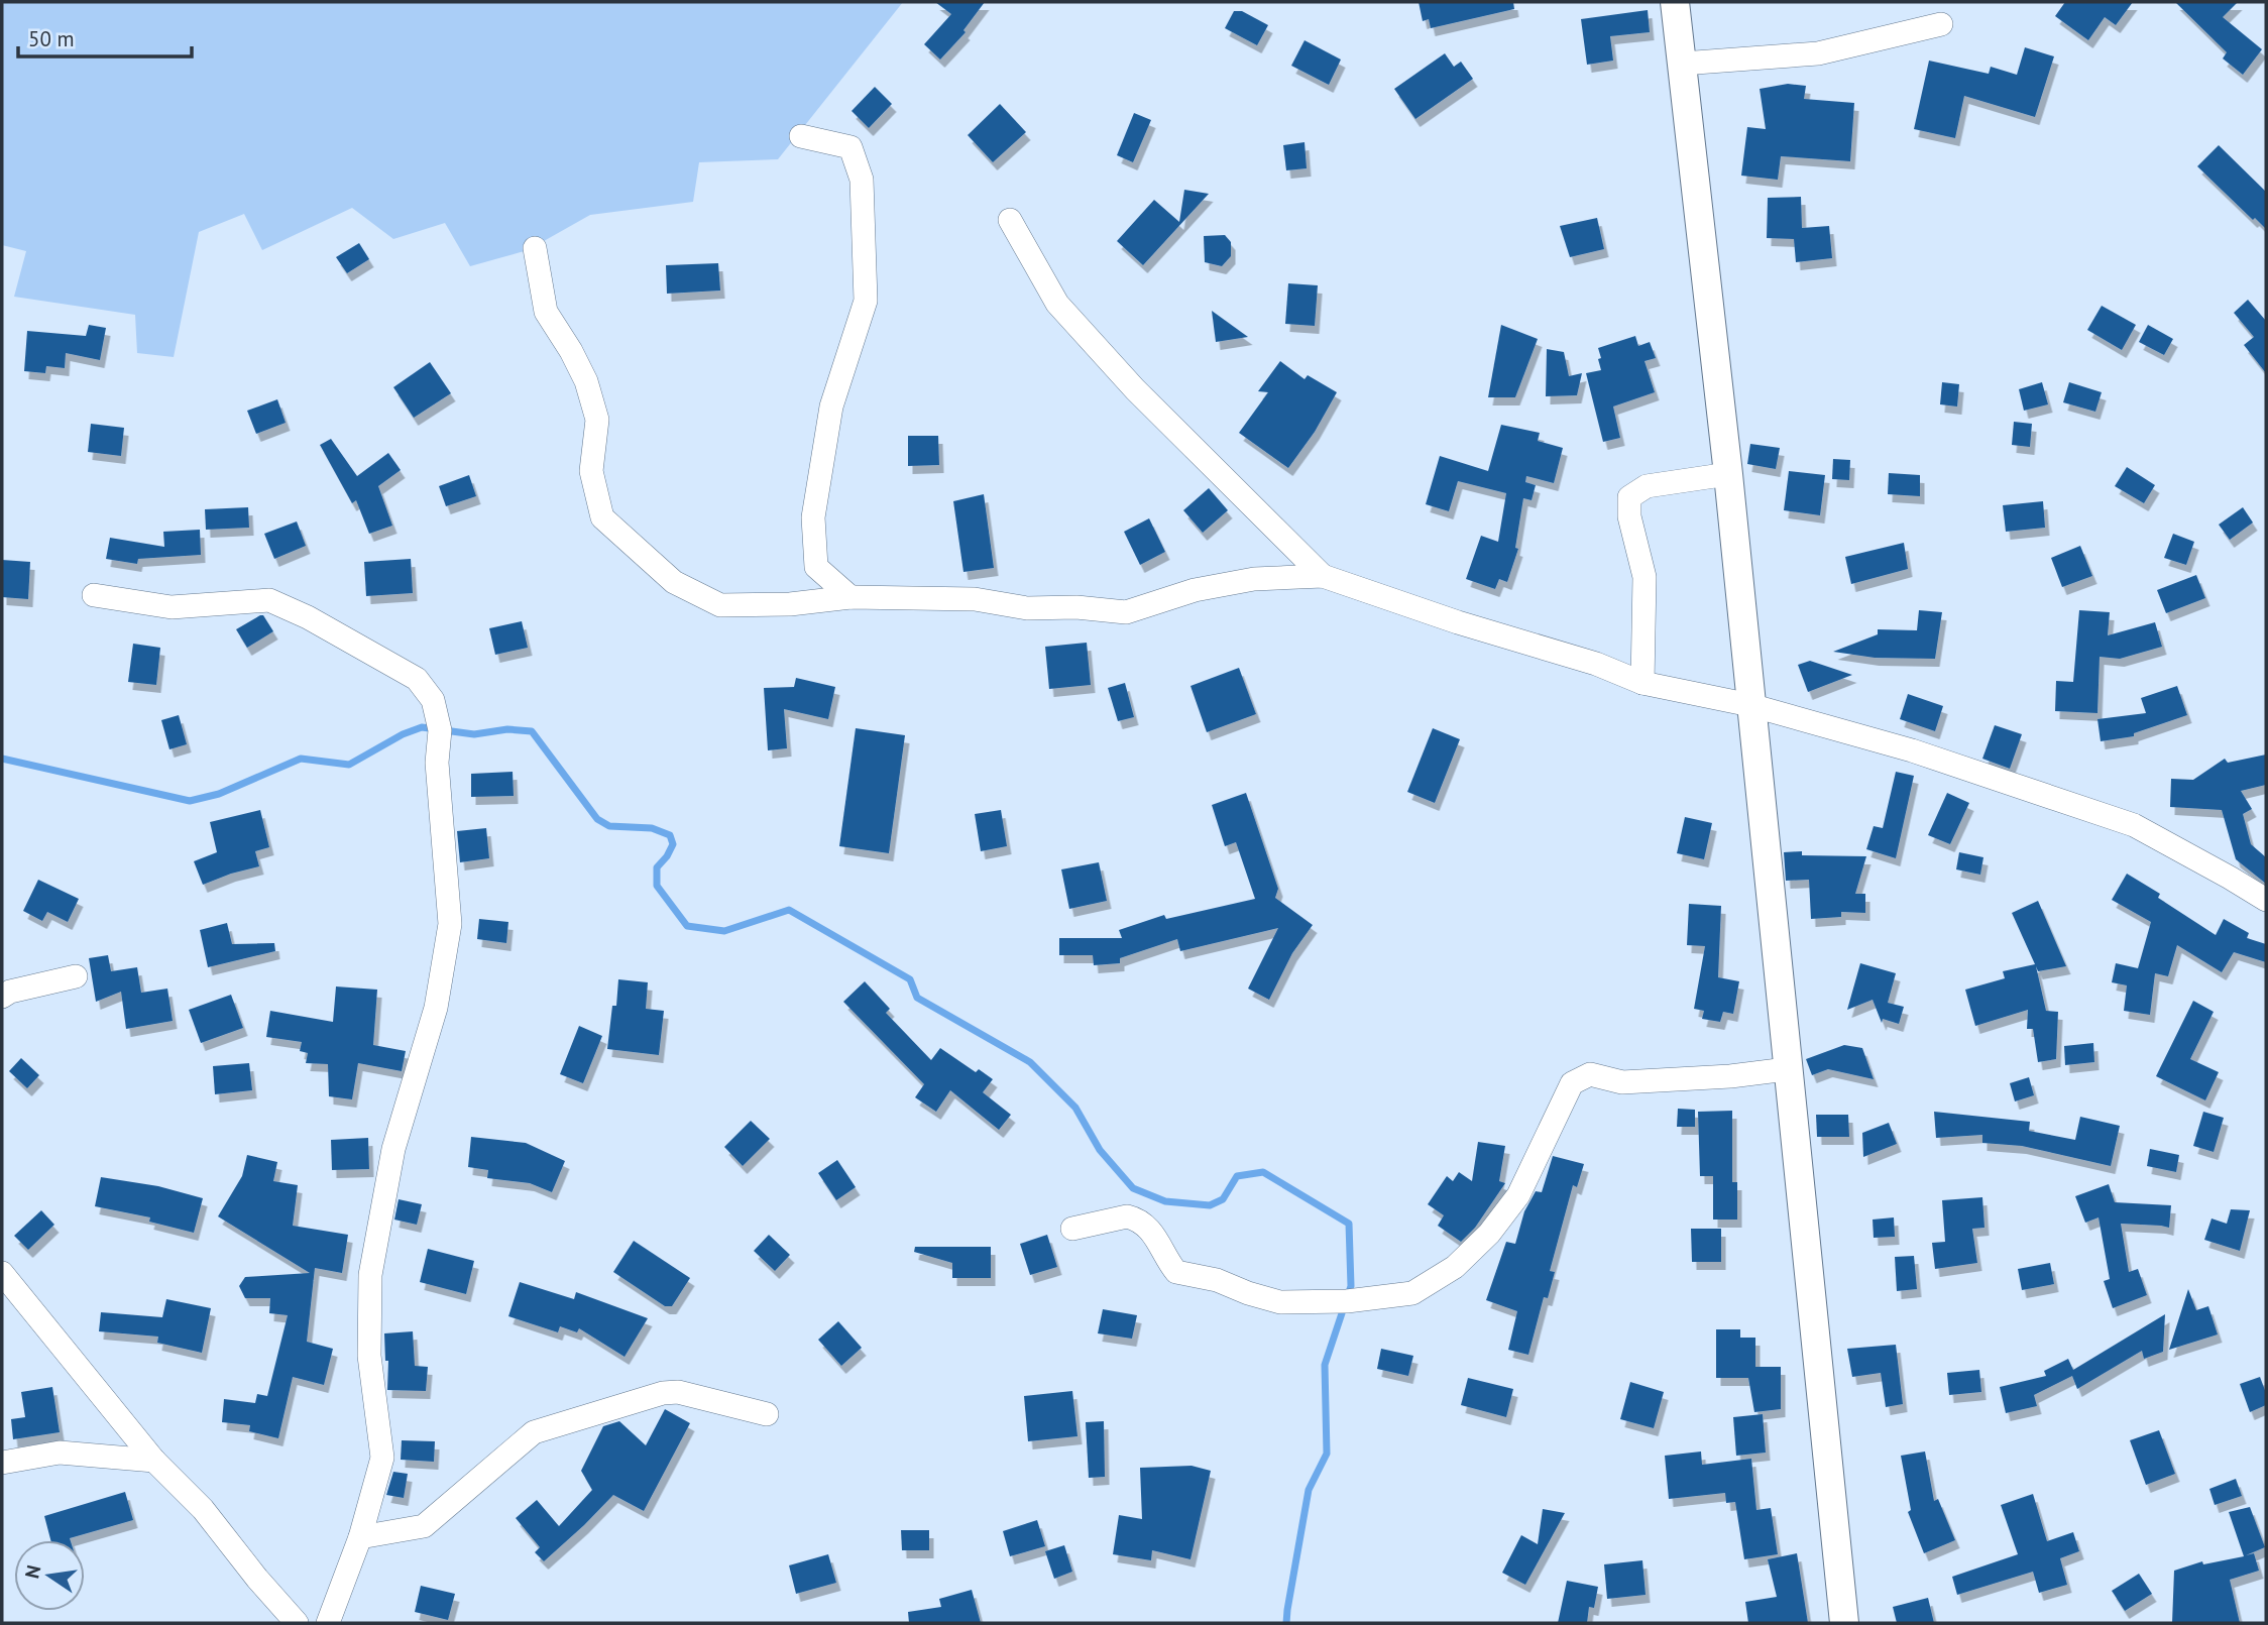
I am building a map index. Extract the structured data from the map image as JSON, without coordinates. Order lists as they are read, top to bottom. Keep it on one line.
{"scale_bar":"50 m","north":"left"}
